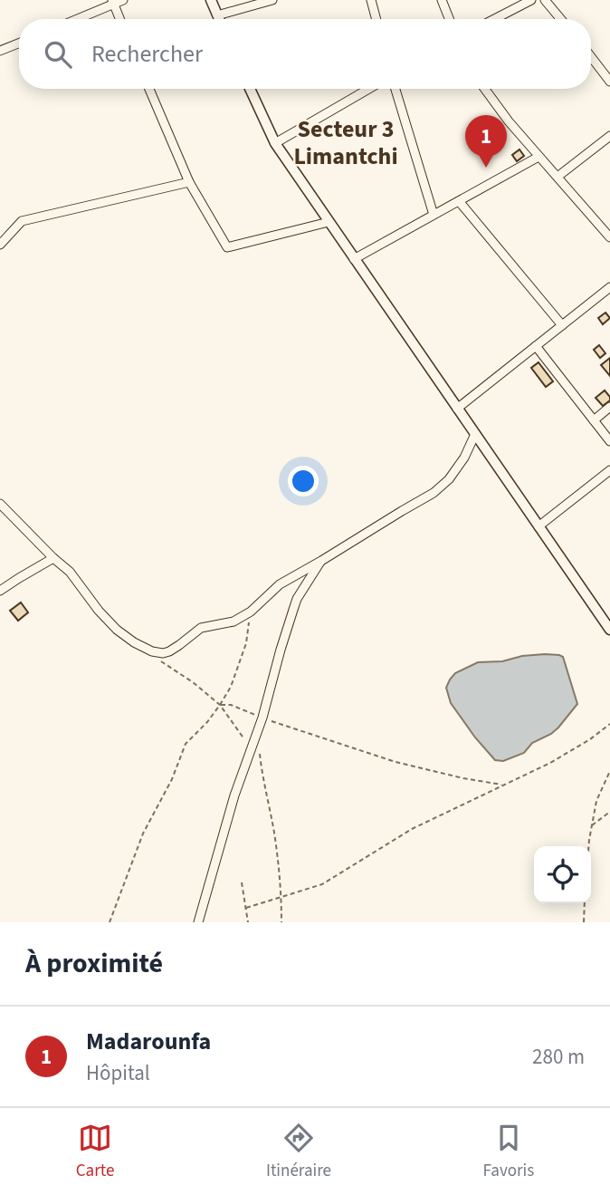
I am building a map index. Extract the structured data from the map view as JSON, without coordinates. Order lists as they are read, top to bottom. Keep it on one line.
{"districts":["Secteur 3 Limantchi"],"page":{"search":"Rechercher","pins":"1","heading":"À proximité","list":[{"mark":"1","name":"Madarounfa","note":"Hôpital","value":"280 m"}],"nav":["Carte","Itinéraire","Favoris"]}}
